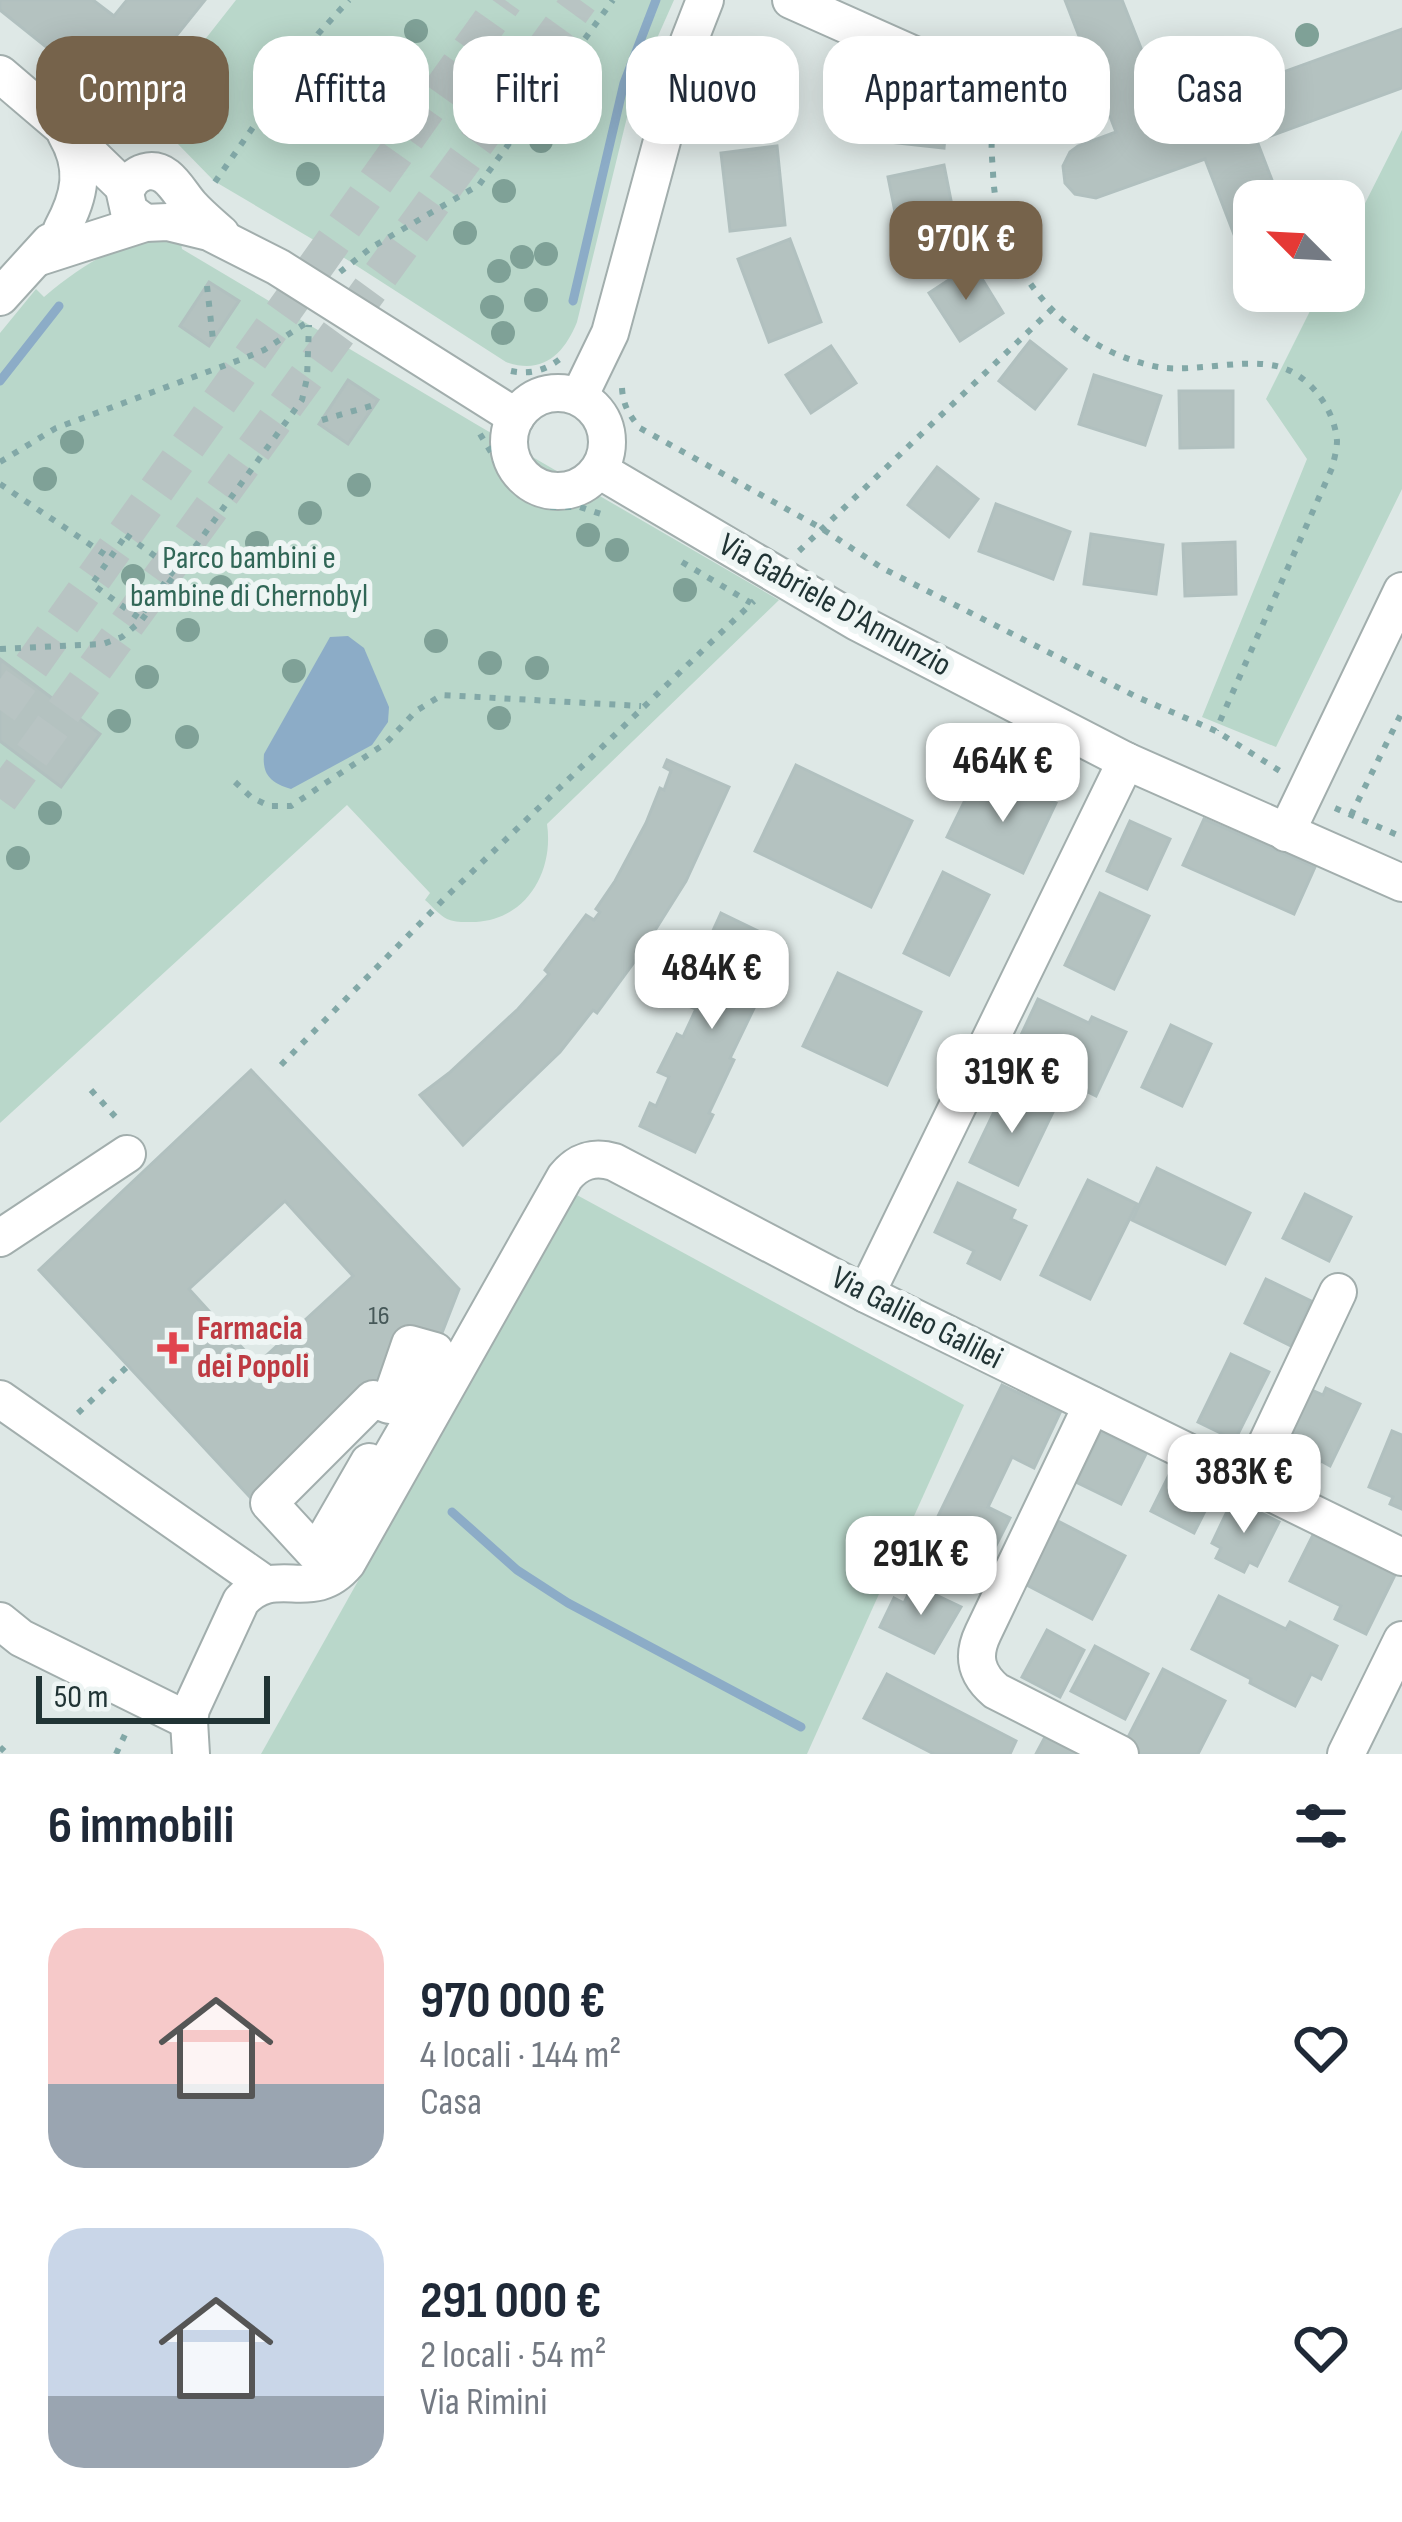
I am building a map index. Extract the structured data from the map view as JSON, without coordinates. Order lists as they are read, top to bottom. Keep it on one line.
{"streets":{"street":["Via Gabriele D'Annunzio","Via Galileo Galilei"]},"parks":["Parco bambini e bambine di Chernobyl"],"places":{"health":["Farmacia dei Popoli"]},"house_numbers":["16"],"scale_bar":"50 m","north":"top left","page":{"chip":["Compra","Affitta","Filtri","Nuovo","Appartamento","Casa"],"price":["970K €","464K €","484K €","319K €","383K €","291K €"],"scale":"50 m","heading":"6 immobili","list":[{"name":"970 000 €","note":"4 locali · 144 m² · Casa"},{"name":"291 000 €","note":"2 locali · 54 m² · Via Rimini"}]}}
